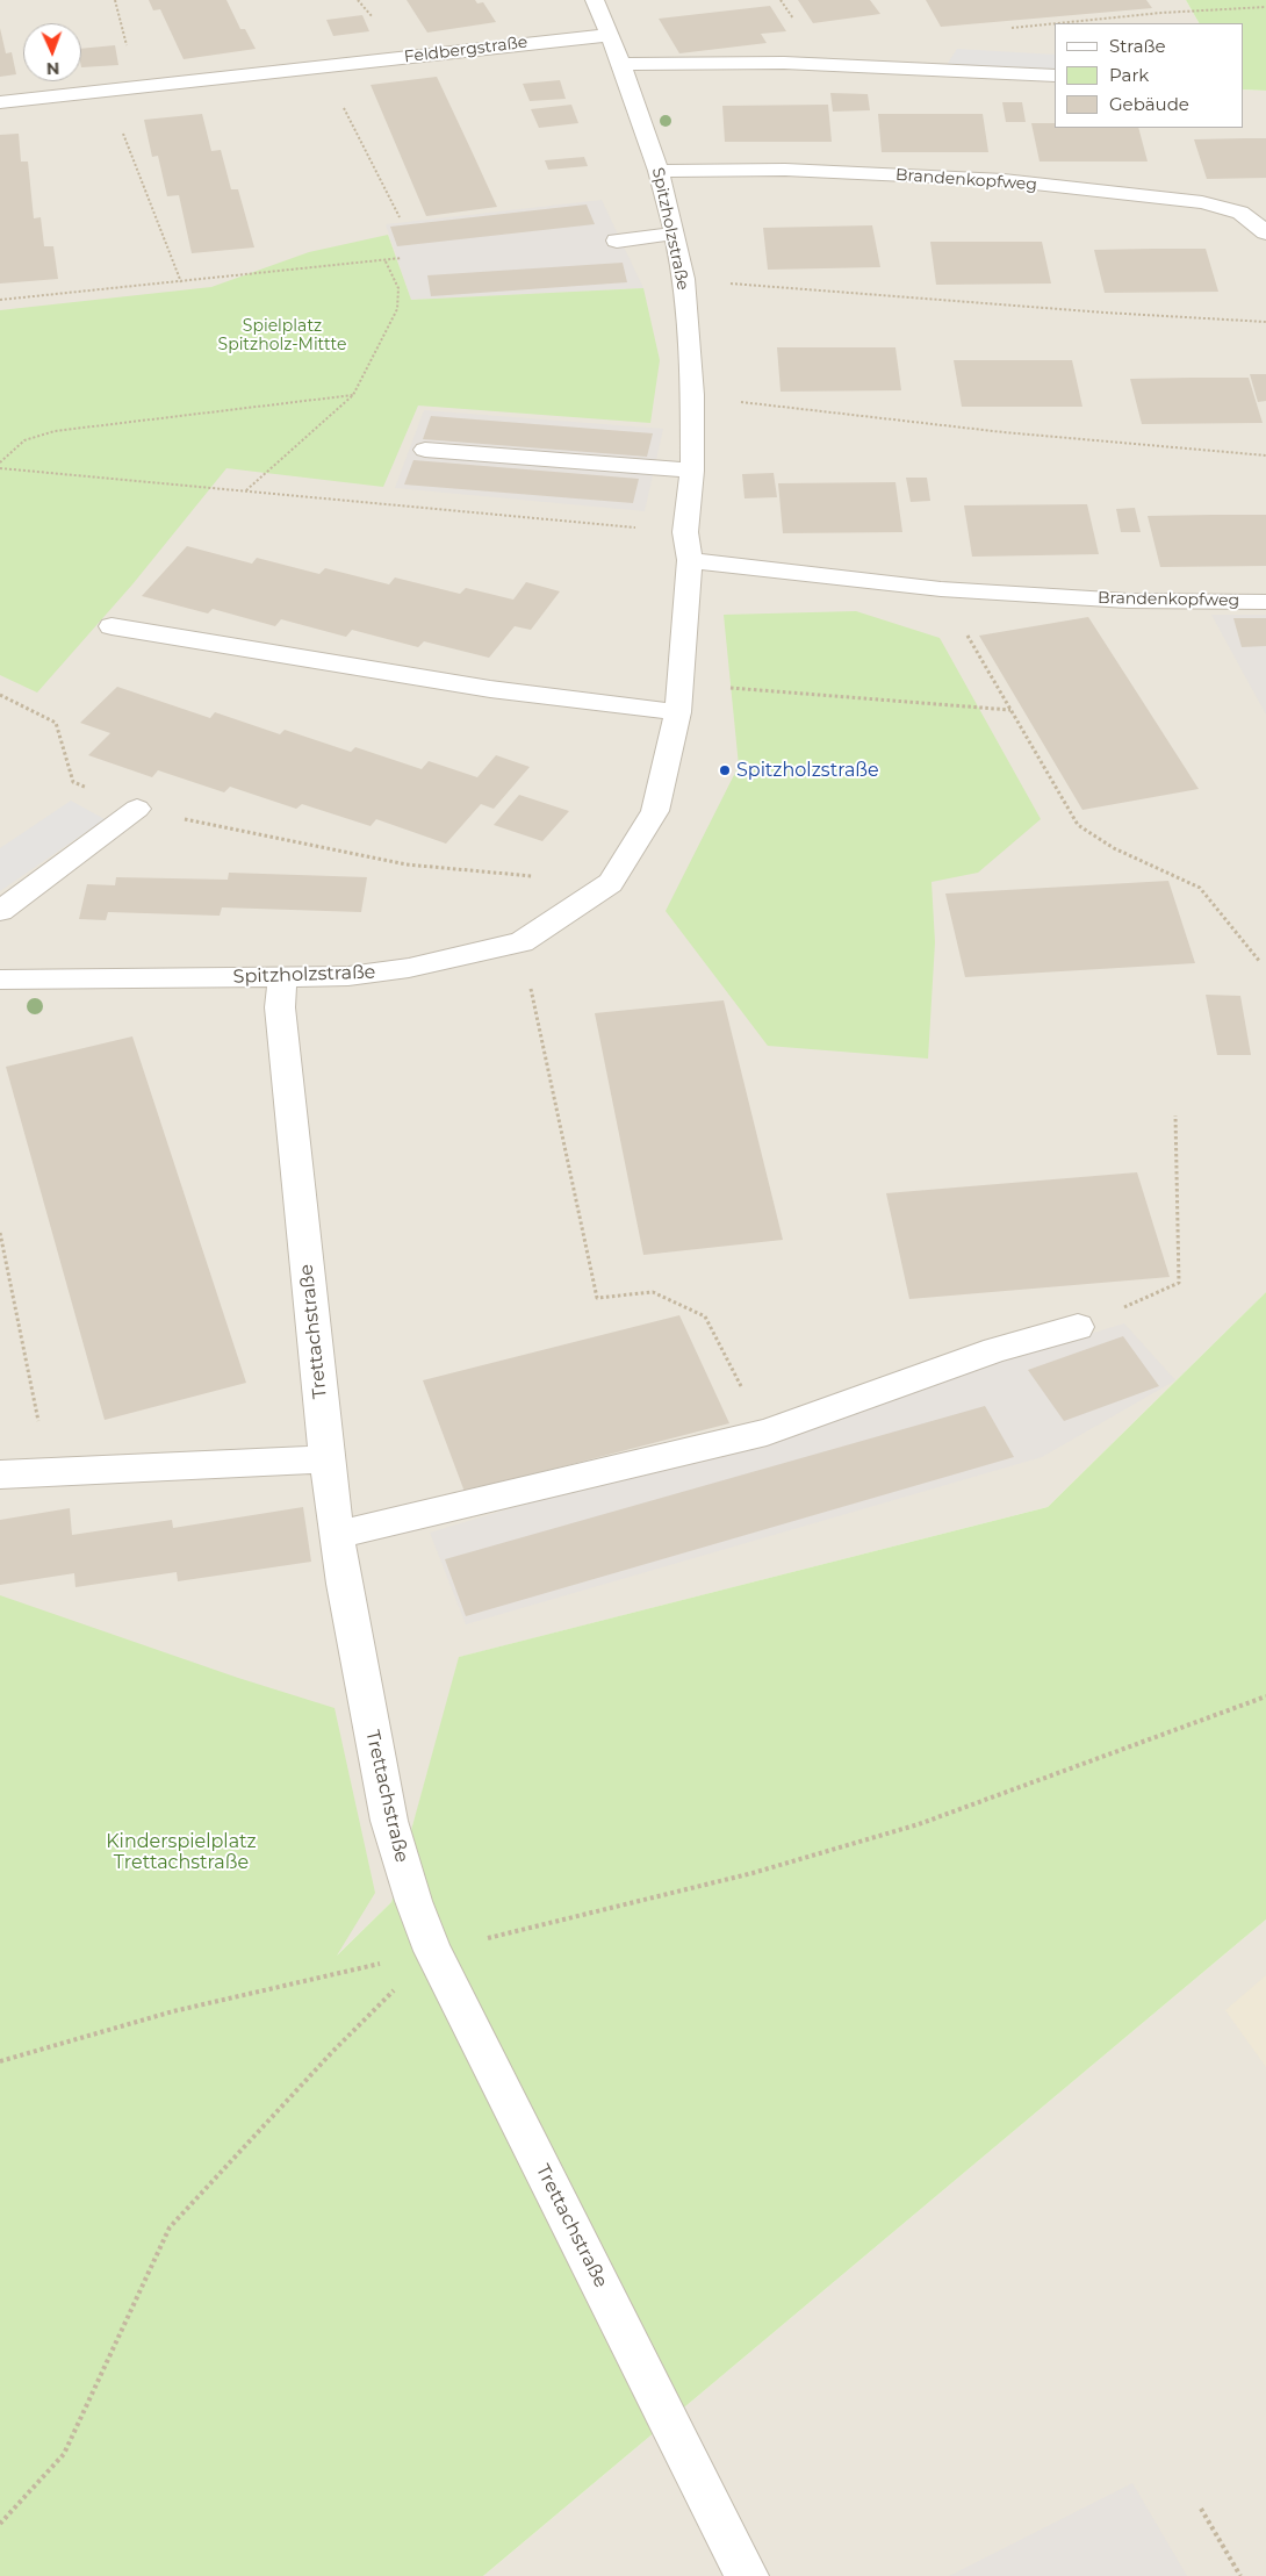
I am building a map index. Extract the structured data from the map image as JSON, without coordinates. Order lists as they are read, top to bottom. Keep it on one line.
{"streets":{"street":["Feldbergstraße","Brandenkopfweg","Spitzholzstraße","Trettachstraße"]},"crossings":[["Feldbergstraße","Spitzholzstraße"],["Brandenkopfweg","Spitzholzstraße"],["Spitzholzstraße","Trettachstraße"]],"parks":["Spielplatz Spitzholz-Mittte","Kinderspielplatz Trettachstraße"],"places":["Spitzholzstraße"],"legend":["Straße","Park","Gebäude"],"north":"bottom"}
